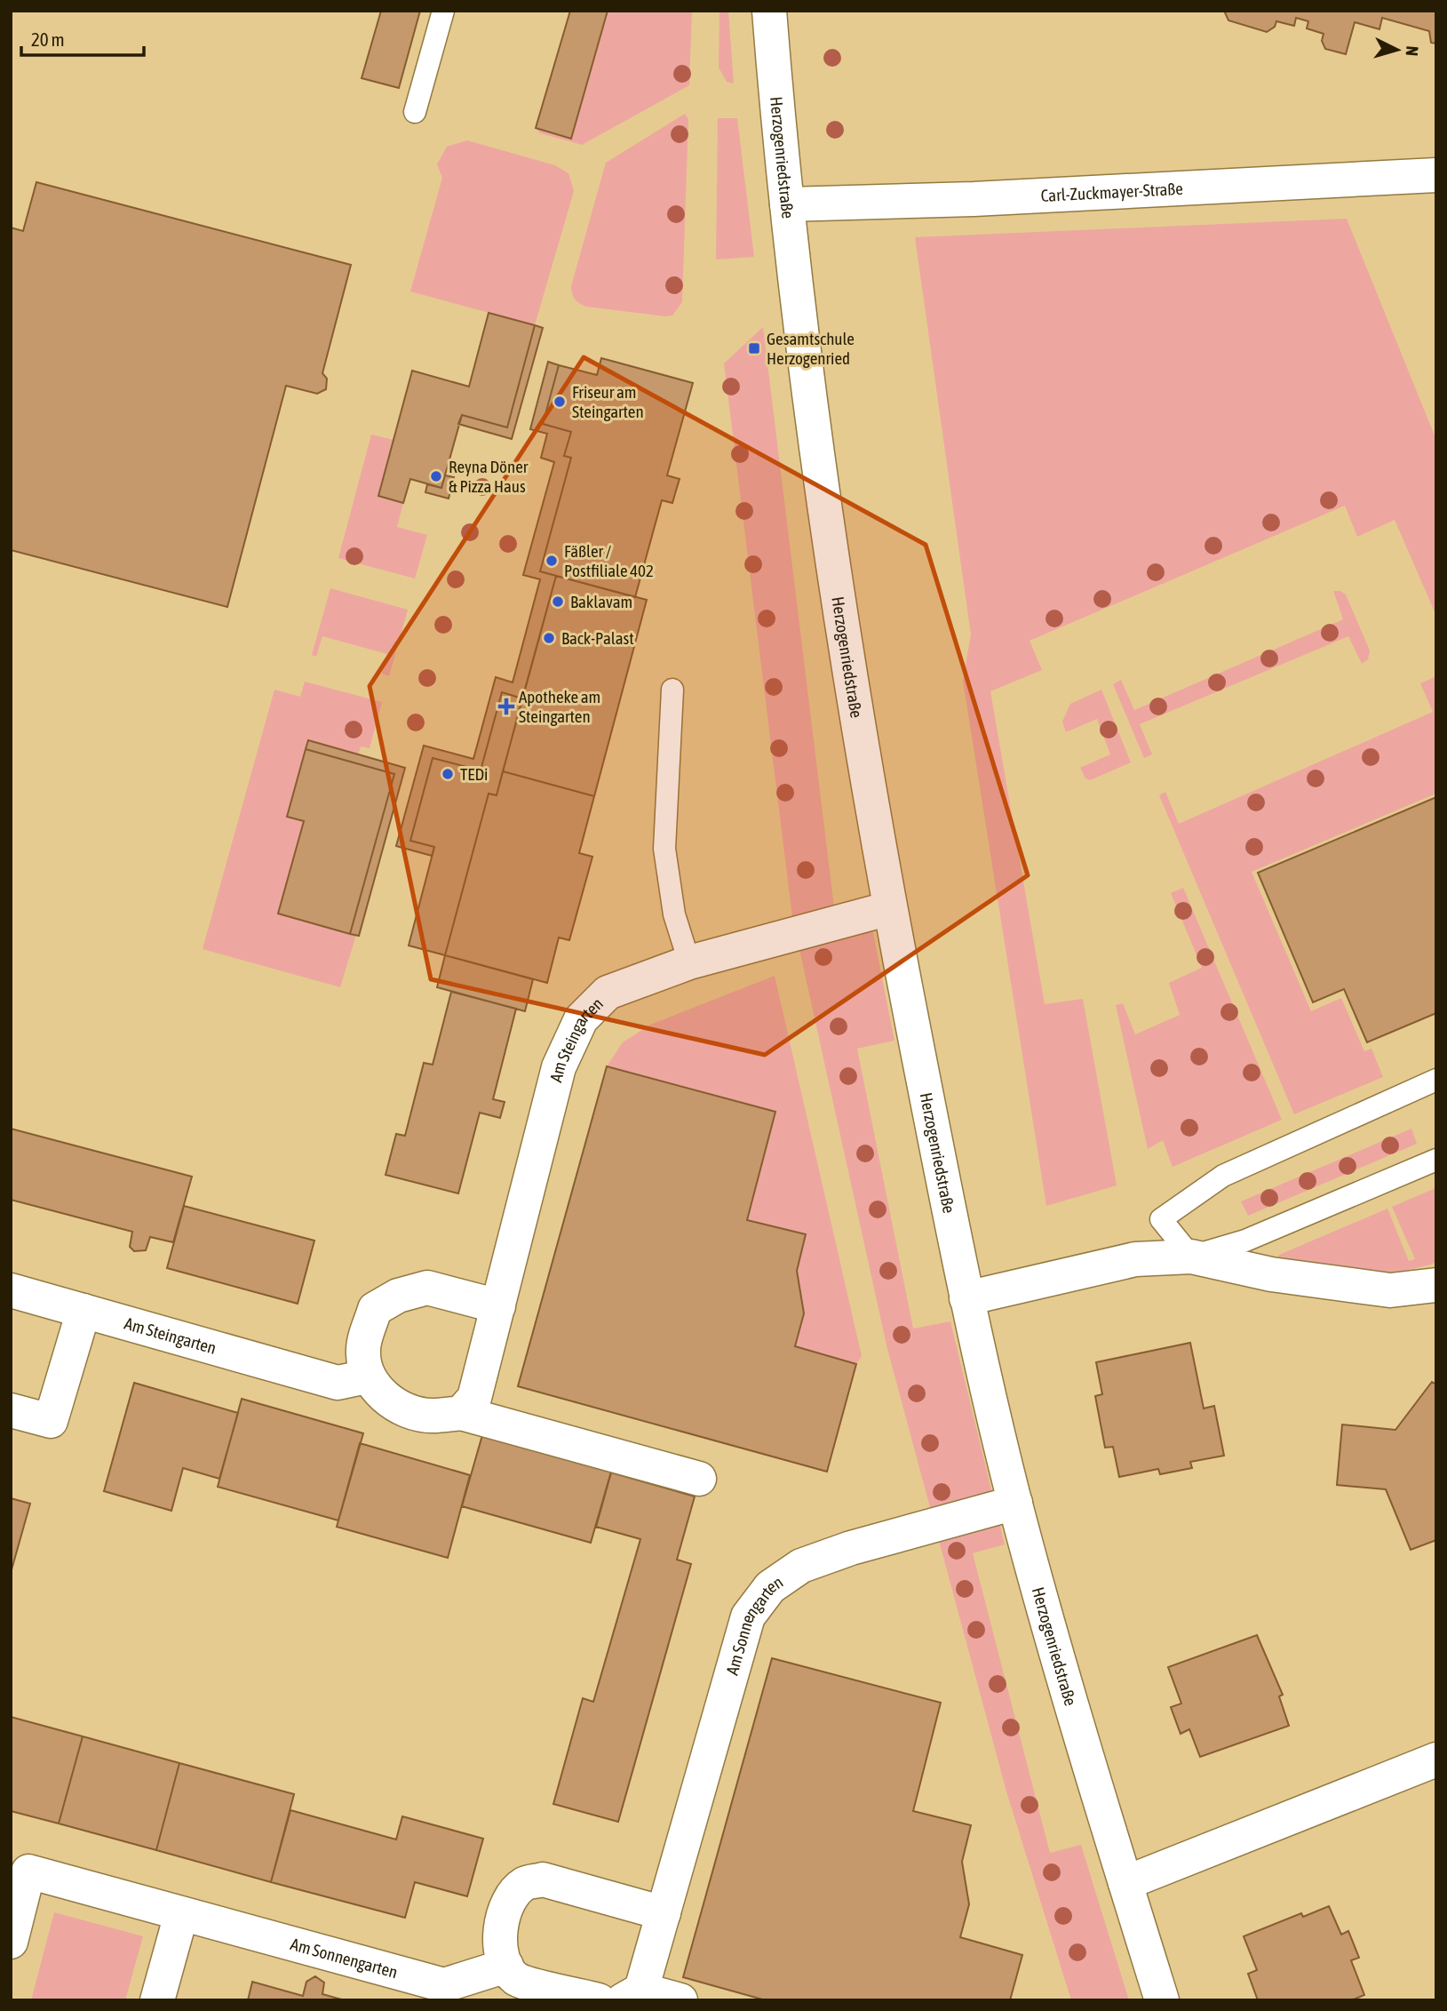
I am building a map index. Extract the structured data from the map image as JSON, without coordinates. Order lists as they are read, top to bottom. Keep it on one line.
{"streets":{"street":["Herzogenriedstraße","Carl-Zuckmayer-Straße","Am Steingarten","Am Sonnengarten"]},"crossings":[["Herzogenriedstraße","Carl-Zuckmayer-Straße"],["Herzogenriedstraße","Am Steingarten"],["Herzogenriedstraße","Am Sonnengarten"]],"places":{"transit":["Gesamtschule Herzogenried"],"other":["Friseur am Steingarten","Reyna Döner & Pizza Haus","Fäßler / Postfiliale 402","Baklavam","Back-Palast","TEDi"],"health":["Apotheke am Steingarten"]},"scale_bar":"20 m","north":"right"}
